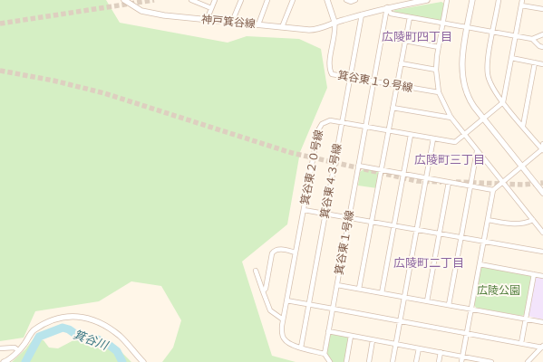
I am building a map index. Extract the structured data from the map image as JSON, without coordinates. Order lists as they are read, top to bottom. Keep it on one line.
{"streets":{"street":["神戸箕谷線","箕谷東１９号線","箕谷東２０号線","箕谷東４３号線","箕谷東１号線"]},"crossings":[["神戸箕谷線","箕谷東１９号線"],["箕谷東１９号線","箕谷東４３号線"],["箕谷東１９号線","箕谷東１号線"],["箕谷東２０号線","箕谷東４３号線"],["箕谷東２０号線","箕谷東１号線"]],"districts":["広陵町四丁目","広陵町三丁目","広陵町二丁目"],"water":["箕谷川"],"parks":["広陵公園"]}
